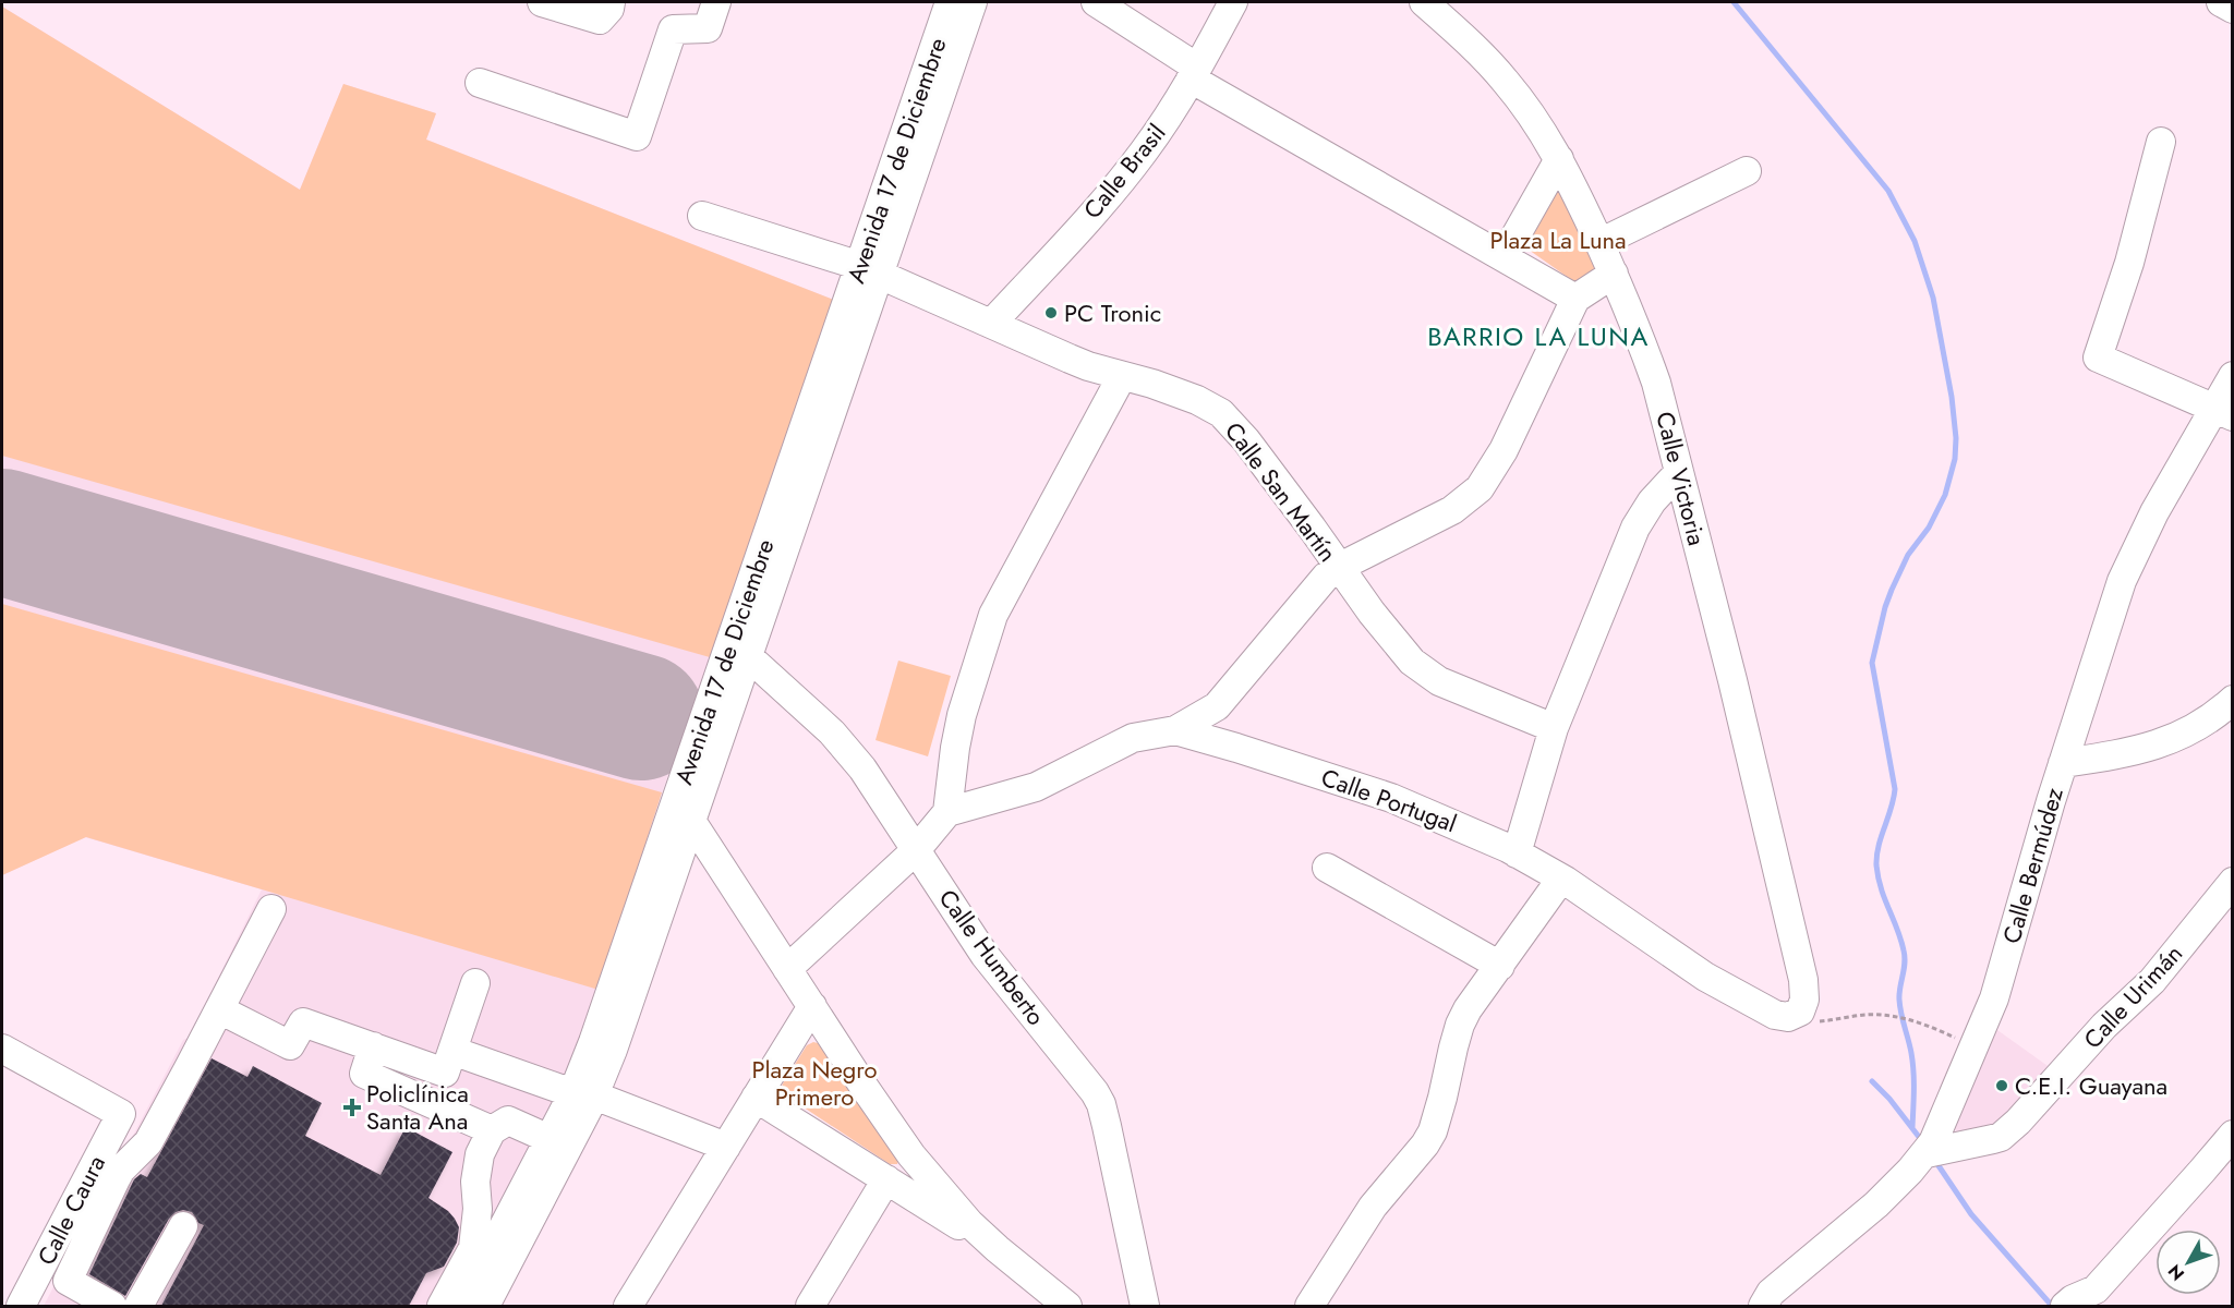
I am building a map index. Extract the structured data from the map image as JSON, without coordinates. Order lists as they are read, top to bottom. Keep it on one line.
{"streets":{"street":["Avenida 17 de Diciembre","Calle Brasil","Calle Victoria","Calle San Martín","Calle Portugal","Calle Bermúdez","Calle Humberto","Calle Urimán","Calle Caura"]},"crossings":[["Avenida 17 de Diciembre","Calle San Martín"],["Avenida 17 de Diciembre","Calle Humberto"],["Calle Brasil","Calle San Martín"],["Calle Victoria","Calle Portugal"],["Calle Bermúdez","Calle Urimán"]],"districts":["BARRIO LA LUNA"],"parks":["Plaza La Luna","Plaza Negro Primero"],"places":{"other":["PC Tronic","C.E.I. Guayana"],"health":["Policlínica Santa Ana"]},"north":"bottom left"}
